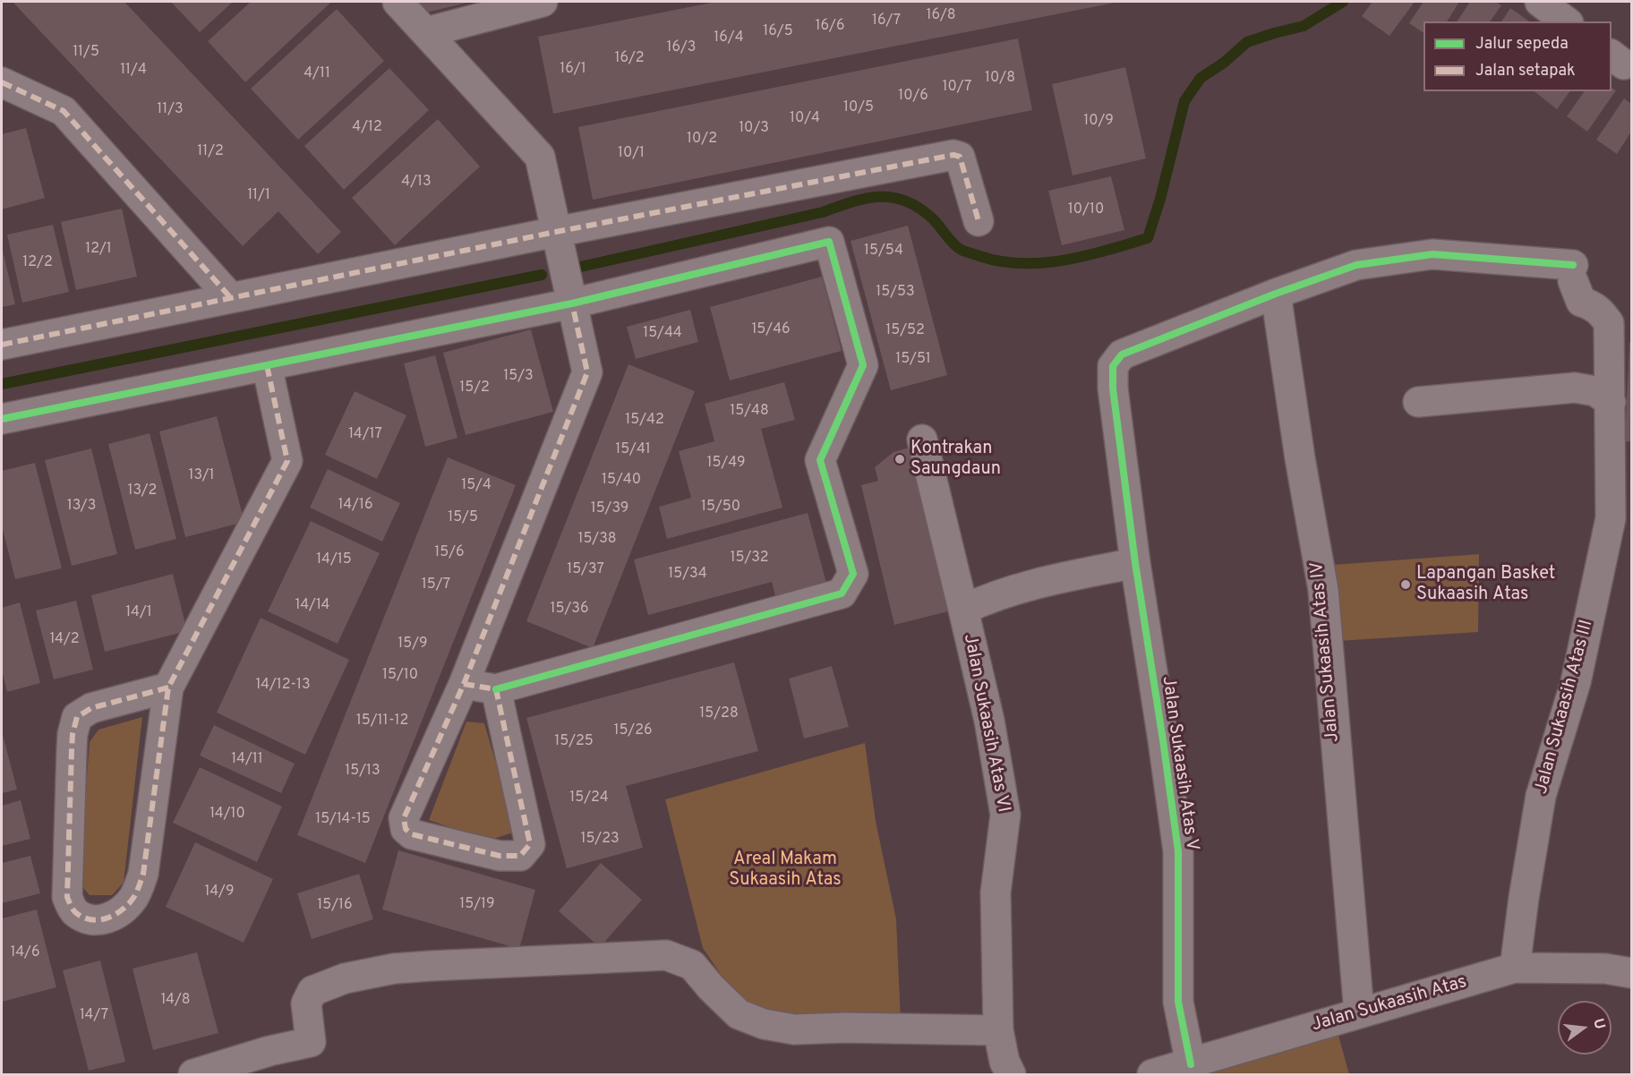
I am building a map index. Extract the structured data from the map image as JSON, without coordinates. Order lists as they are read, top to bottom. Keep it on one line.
{"streets":{"street":["Jalan Sukaasih Atas IV","Jalan Sukaasih Atas III","Jalan Sukaasih Atas VI","Jalan Sukaasih Atas V","Jalan Sukaasih Atas"]},"crossings":[["Jalan Sukaasih Atas IV","Jalan Sukaasih Atas III"],["Jalan Sukaasih Atas IV","Jalan Sukaasih Atas V"],["Jalan Sukaasih Atas IV","Jalan Sukaasih Atas"],["Jalan Sukaasih Atas III","Jalan Sukaasih Atas V"],["Jalan Sukaasih Atas III","Jalan Sukaasih Atas"],["Jalan Sukaasih Atas VI","Jalan Sukaasih Atas V"],["Jalan Sukaasih Atas V","Jalan Sukaasih Atas"]],"parks":["Areal Makam Sukaasih Atas"],"places":["Kontrakan Saungdaun","Lapangan Basket Sukaasih Atas"],"house_numbers":["16/8","16/7","16/6","16/5","16/4","16/3","11/5","16/2","16/1","11/4","4/11","10/8","10/7","10/6","10/5","11/3","10/4","10/9","4/12","10/3","10/2","11/2","10/1","4/13","11/1","10/10","12/1","15/54","12/2","15/53","15/46","15/52","15/44","15/51","15/3","15/2","15/48","15/42","14/17","15/41","15/49","13/1","15/40","15/4","13/2","14/16","13/3","15/50","15/39","15/5","15/38","15/6","15/32","14/15","15/37","15/34","15/7","14/14","15/36","14/1","14/2","15/9","15/10","14/12-13","15/28","15/11-12","15/26","15/25","14/11","15/13","15/24","14/10","15/14-15","15/23","14/9","15/19","15/16","14/6","14/8","14/7"],"legend":["Jalur sepeda","Jalan setapak"],"north":"right"}
